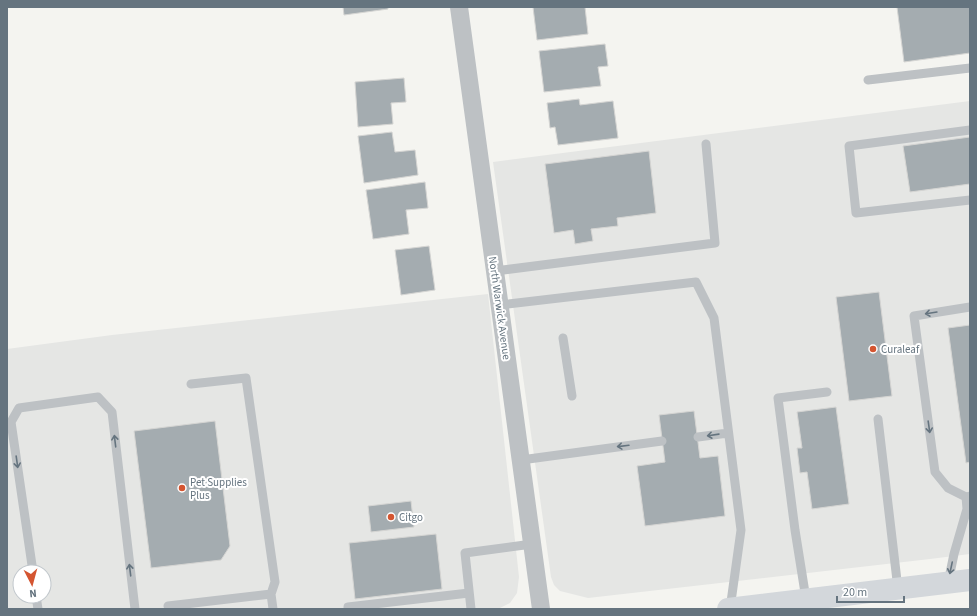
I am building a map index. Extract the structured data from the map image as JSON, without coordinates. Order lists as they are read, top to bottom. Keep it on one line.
{"streets":{"street":["North Warwick Avenue"]},"places":["Curaleaf","Pet Supplies Plus","Citgo"],"scale_bar":"20 m","north":"bottom"}
